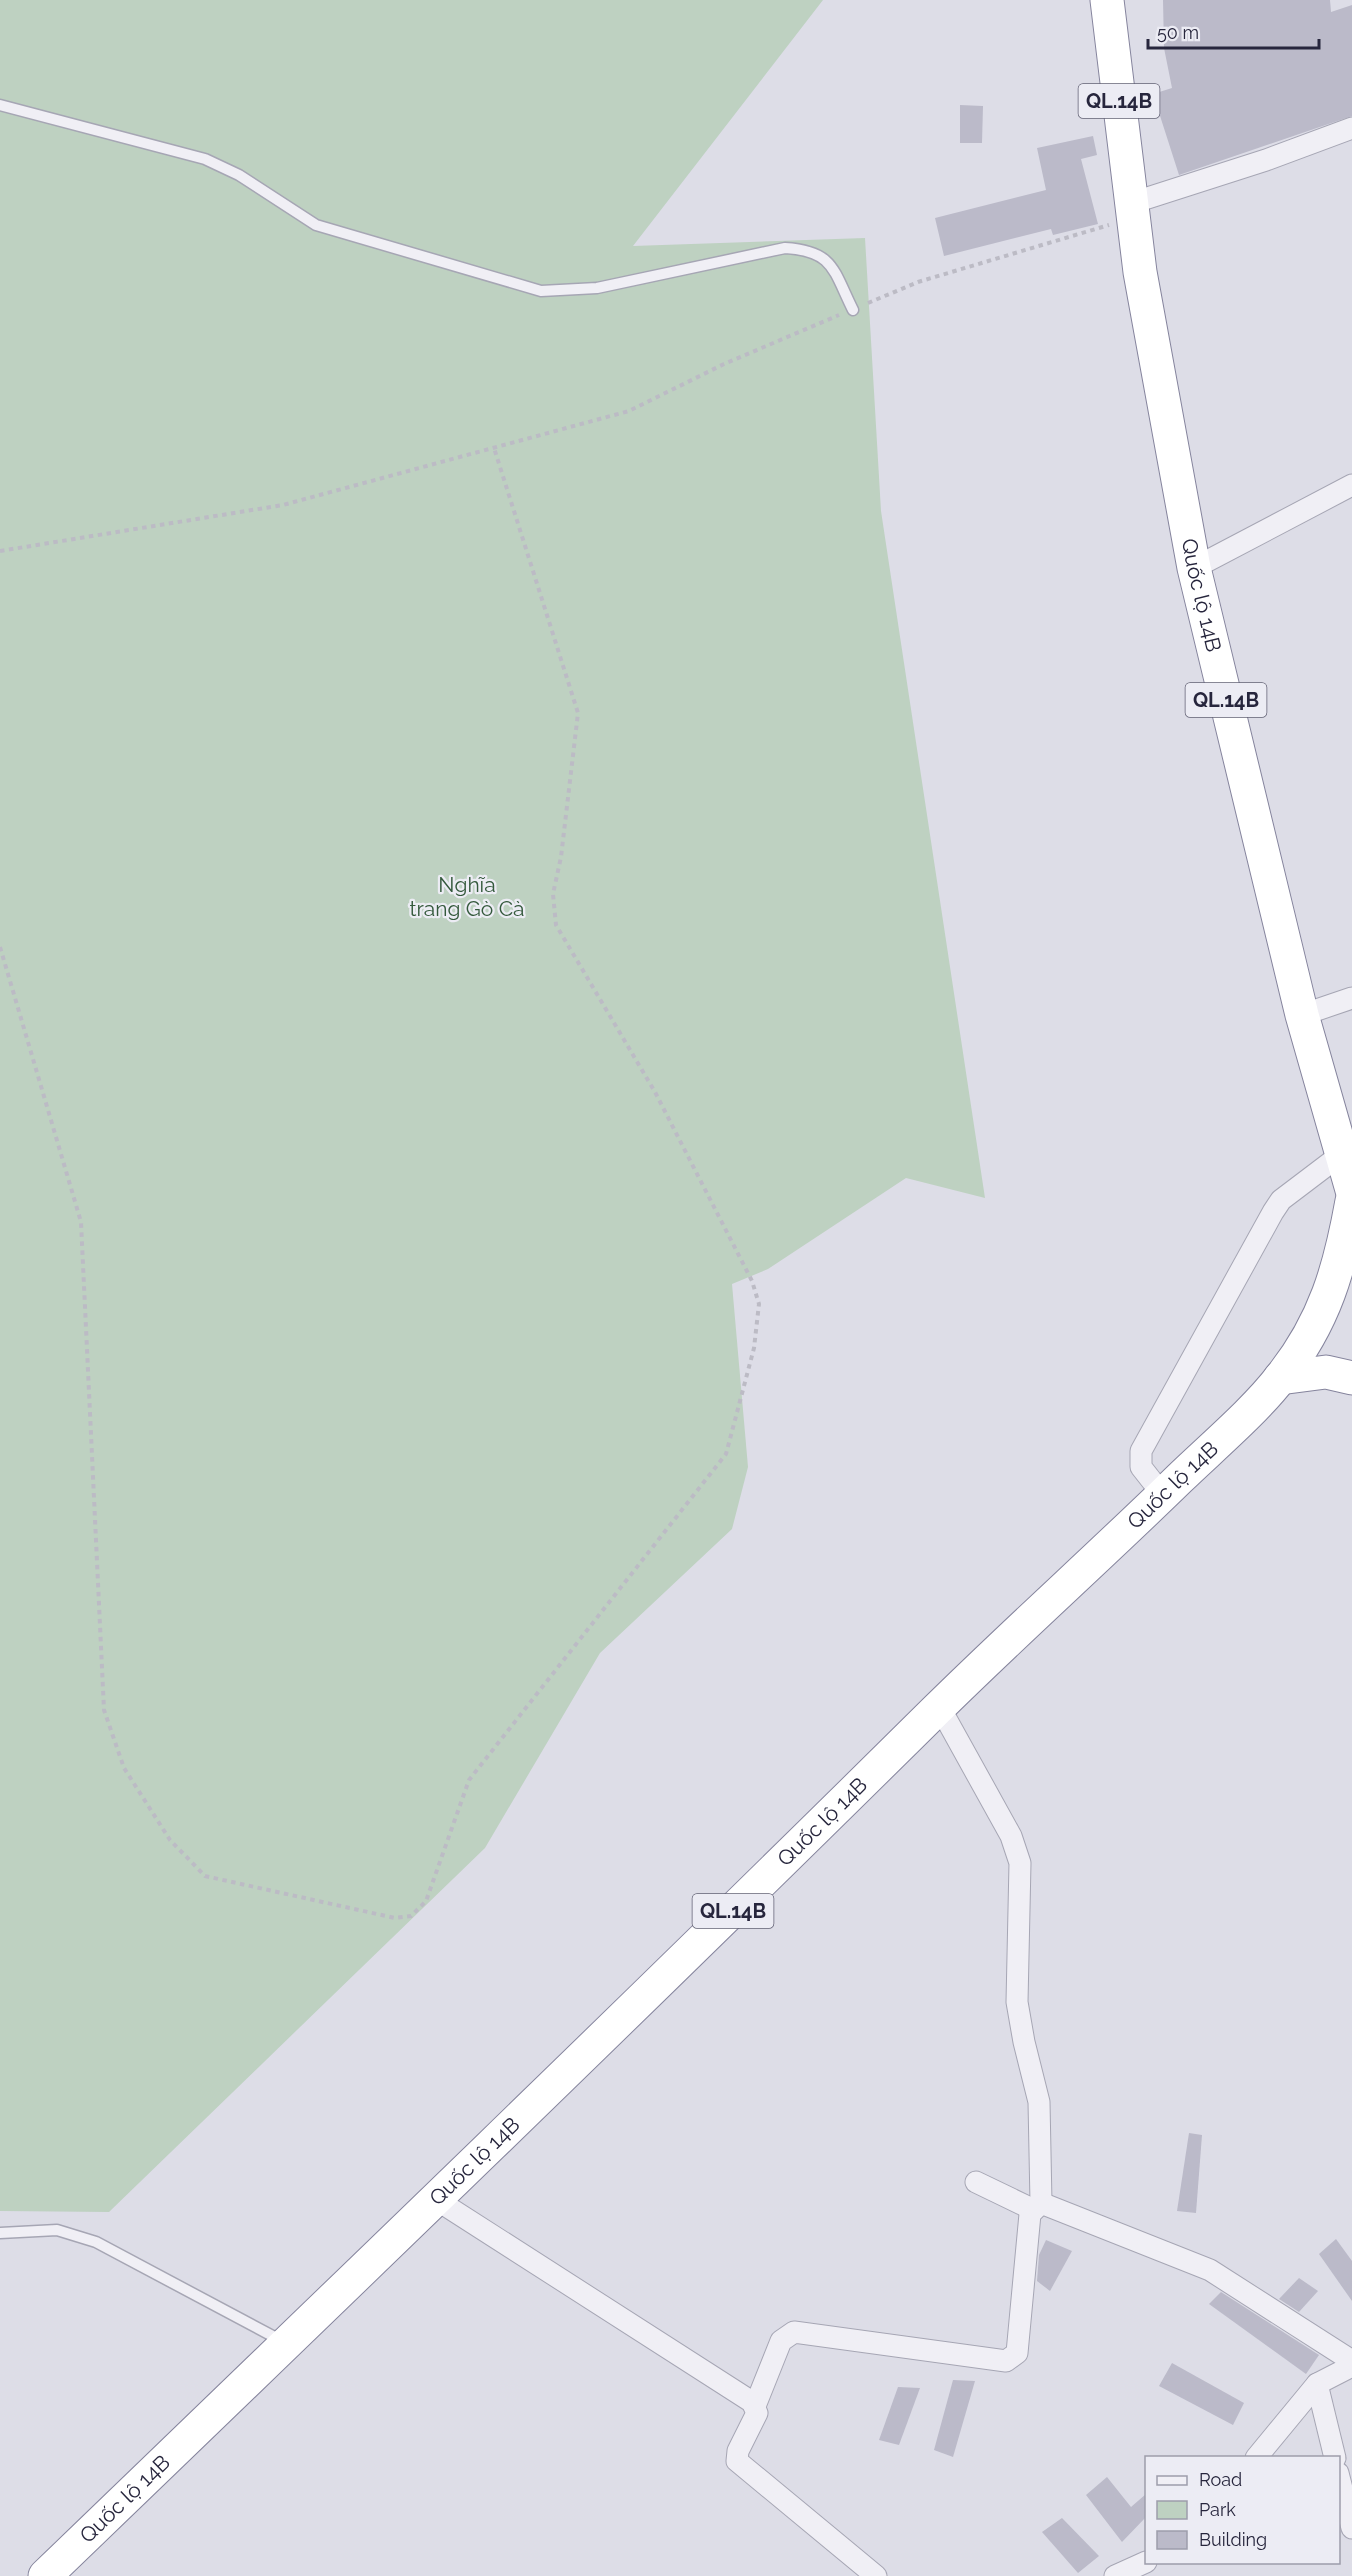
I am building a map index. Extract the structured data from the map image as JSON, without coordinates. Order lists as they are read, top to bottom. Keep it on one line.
{"streets":{"highway":["QL.14B","Quốc lộ 14B"]},"crossings":[["QL.14B","Quốc lộ 14B"]],"parks":["Nghĩa trang Gò Cà"],"legend":["Road","Park","Building"],"scale_bar":"50 m"}
